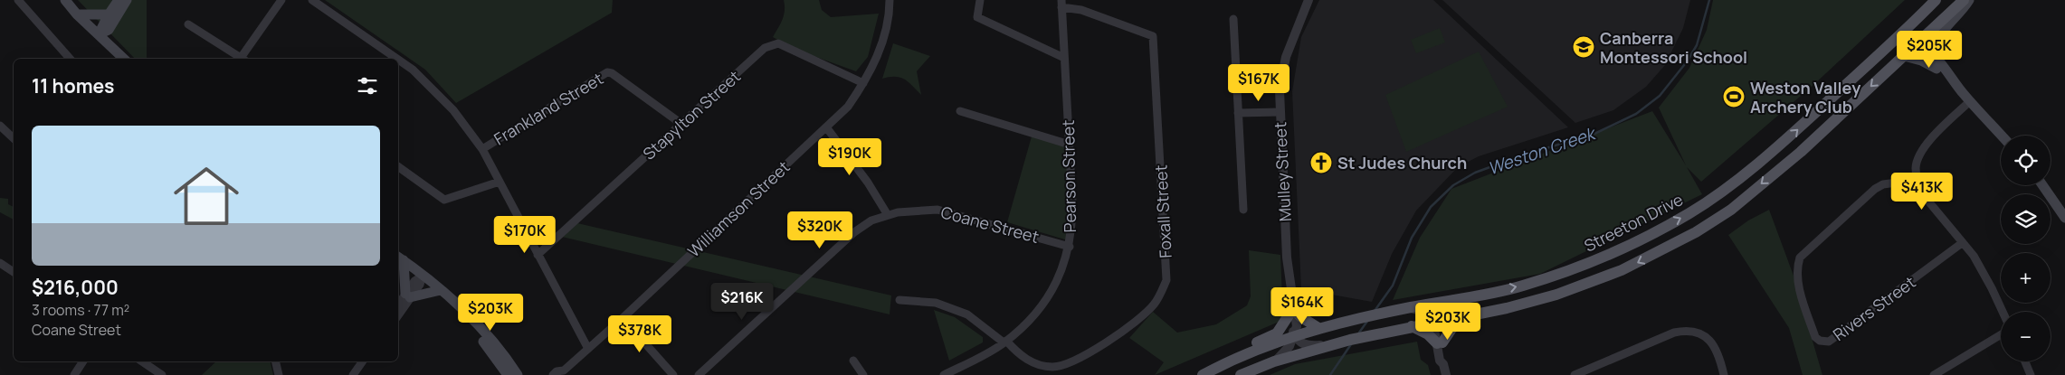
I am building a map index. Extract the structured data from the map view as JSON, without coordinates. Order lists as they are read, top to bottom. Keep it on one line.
{"streets":{"main road":["Streeton Drive"],"street":["Frankland Street","Stapylton Street","Mulley Street","Pearson Street","Williamson Street","Foxall Street","Coane Street","Rivers Street"]},"crossings":[["Frankland Street","Stapylton Street"],["Stapylton Street","Williamson Street"],["Mulley Street","Streeton Drive"],["Pearson Street","Foxall Street"],["Pearson Street","Coane Street"]],"water":["Weston Creek"],"places":{"school or university":["Canberra Montessori School"],"sports":["Weston Valley Archery Club"],"church":["St Judes Church"]},"page":{"price":["$205K","$167K","$190K","$413K","$320K","$170K","$216K","$164K","$203K","$203K","$378K"],"heading":"11 homes","list":[{"name":"$216,000","note":"3 rooms · 77 m² · Coane Street"}],"map_buttons":["+","−"]}}
